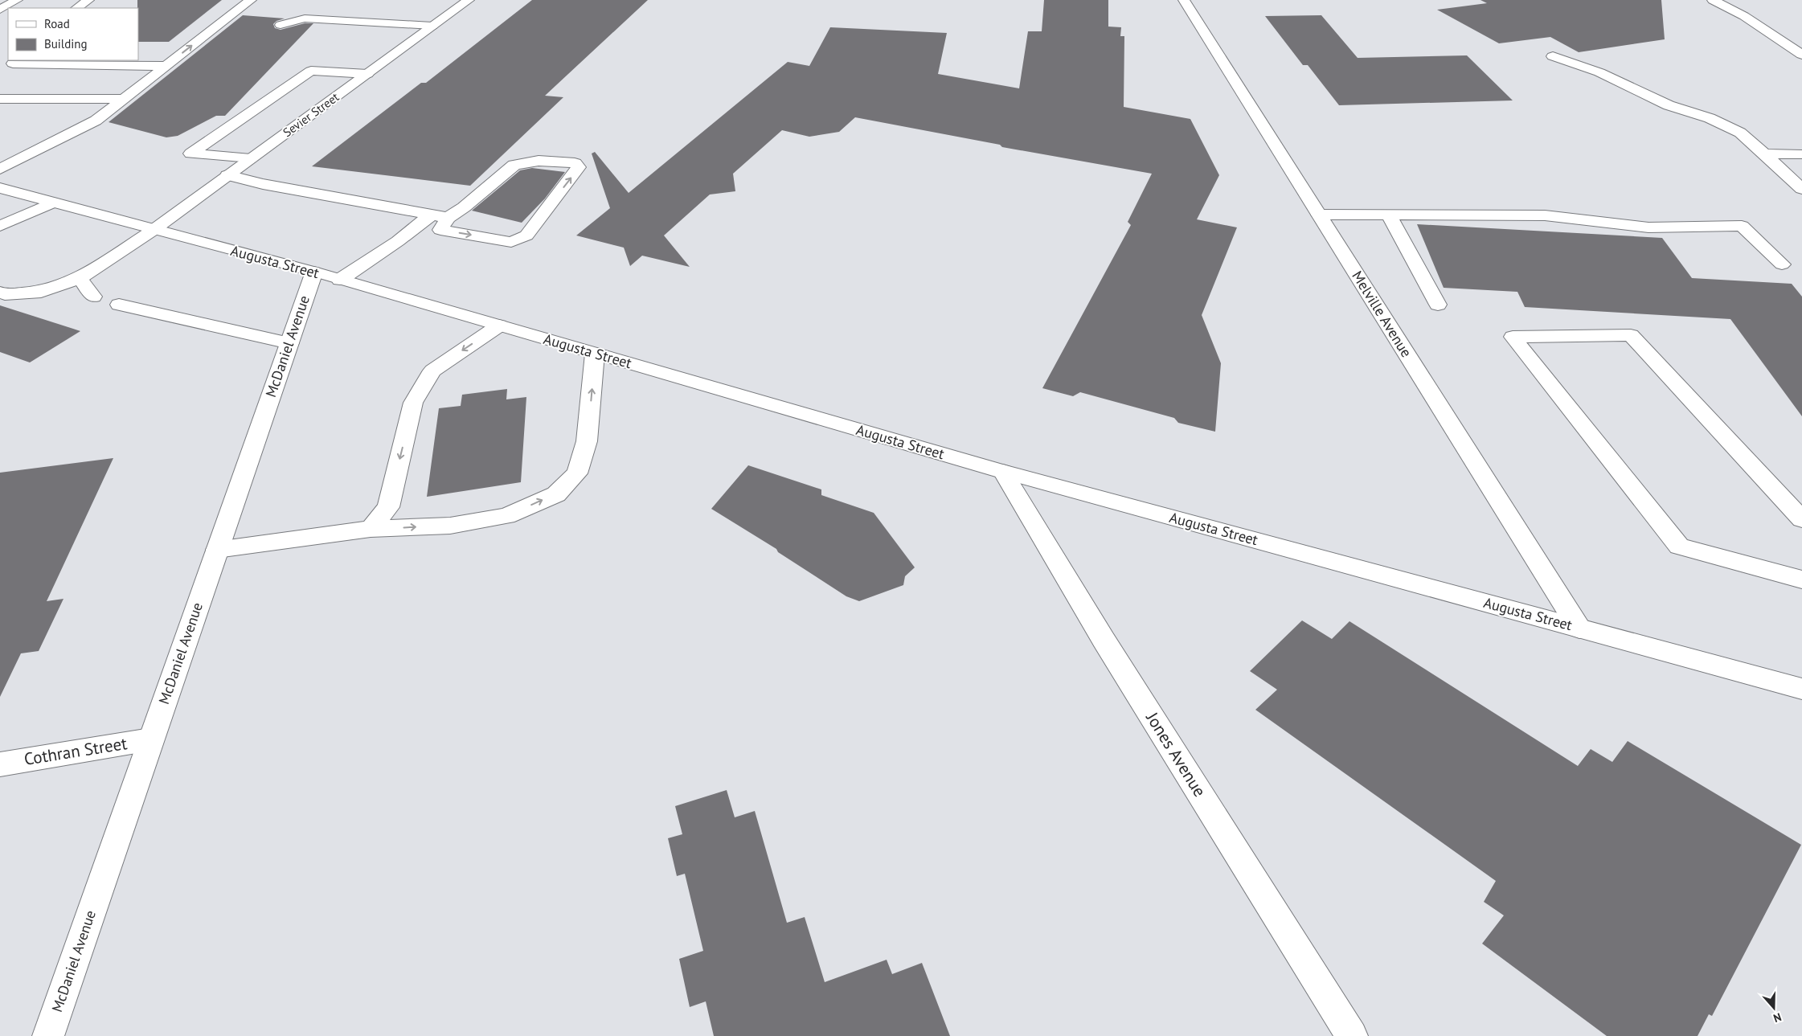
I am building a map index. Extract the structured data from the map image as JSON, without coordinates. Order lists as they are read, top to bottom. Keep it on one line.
{"streets":{"street":["Sevier Street","Augusta Street","Melville Avenue","McDaniel Avenue","Cothran Street","Jones Avenue"]},"crossings":[["Sevier Street","Augusta Street"],["Augusta Street","Melville Avenue"],["Augusta Street","McDaniel Avenue"],["Augusta Street","Jones Avenue"],["McDaniel Avenue","Cothran Street"]],"legend":["Road","Building"],"north":"bottom"}
